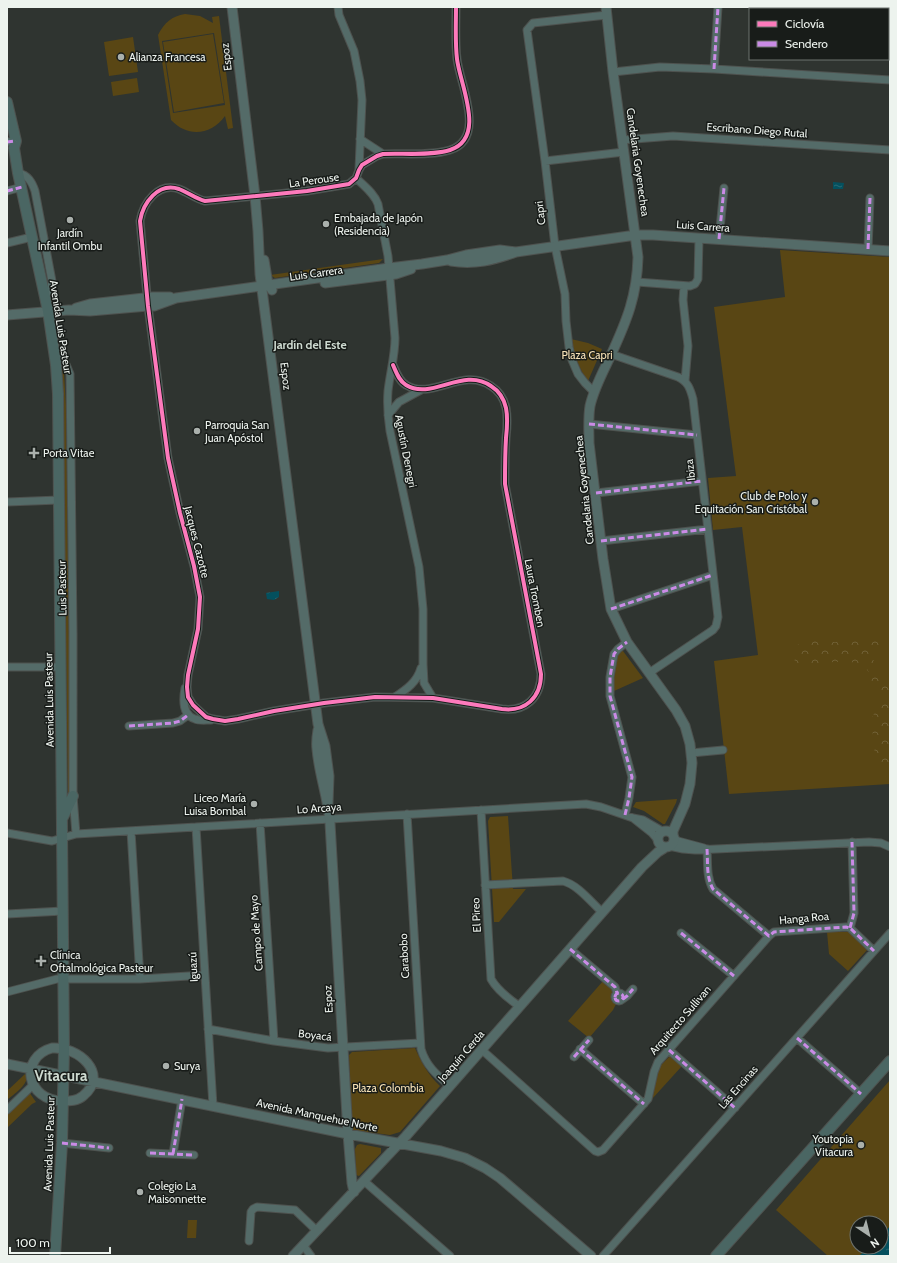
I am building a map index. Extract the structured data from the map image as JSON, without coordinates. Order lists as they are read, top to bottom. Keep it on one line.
{"streets":{"main road":["Avenida Luis Pasteur"],"street":["Espoz","Escribano Diego Rutal","Candelaria Goyenechea","La Perouse","Capri","Luis Carrera","Agustín Denegri","Ibiza","Jacques Cazotte","Luis Pasteur","Laura Tromben","Lo Arcaya","El Pireo","Hanga Roa","Campo de Mayo","Carabobo","Iguazú","Arquitecto Sullivan","Boyacá","Joaquín Cerda","Las Encinas","Avenida Manquehue Norte"]},"crossings":[["Espoz","La Perouse"],["Espoz","Luis Carrera"],["Espoz","Laura Tromben"],["Espoz","Lo Arcaya"],["Espoz","Boyacá"],["Espoz","Joaquín Cerda"],["Espoz","Avenida Manquehue Norte"],["Escribano Diego Rutal","Candelaria Goyenechea"],["Candelaria Goyenechea","Capri"],["Candelaria Goyenechea","Luis Carrera"],["Candelaria Goyenechea","Ibiza"],["Candelaria Goyenechea","Lo Arcaya"],["Candelaria Goyenechea","Joaquín Cerda"],["La Perouse","Luis Carrera"],["La Perouse","Agustín Denegri"],["La Perouse","Jacques Cazotte"],["Capri","Luis Carrera"],["Luis Carrera","Avenida Luis Pasteur"],["Luis Carrera","Agustín Denegri"],["Luis Carrera","Jacques Cazotte"],["Avenida Luis Pasteur","Luis Pasteur"],["Avenida Luis Pasteur","Lo Arcaya"],["Avenida Luis Pasteur","Avenida Manquehue Norte"],["Agustín Denegri","Laura Tromben"],["Luis Pasteur","Lo Arcaya"],["Lo Arcaya","El Pireo"],["Lo Arcaya","Hanga Roa"],["Lo Arcaya","Campo de Mayo"],["Lo Arcaya","Carabobo"],["Lo Arcaya","Iguazú"],["Lo Arcaya","Joaquín Cerda"],["El Pireo","Joaquín Cerda"],["Hanga Roa","Arquitecto Sullivan"],["Campo de Mayo","Boyacá"],["Carabobo","Boyacá"],["Carabobo","Joaquín Cerda"],["Iguazú","Boyacá"],["Iguazú","Avenida Manquehue Norte"],["Arquitecto Sullivan","Joaquín Cerda"],["Joaquín Cerda","Avenida Manquehue Norte"]],"districts":["Jardín del Este","Vitacura"],"parks":["Plaza Capri","Plaza Colombia"],"places":{"other":["Alianza Francesa","Jardín Infantil Ombu","Embajada de Japón (Residencia)","Parroquia San Juan Apóstol","Club de Polo y Equitación San Cristóbal","Liceo María Luisa Bombal","Surya","Youtopia Vitacura","Colegio La Maisonnette"],"health":["Porta Vitae","Clínica Oftalmológica Pasteur"]},"legend":["Ciclovía","Sendero"],"scale_bar":"100 m","north":"bottom right"}
